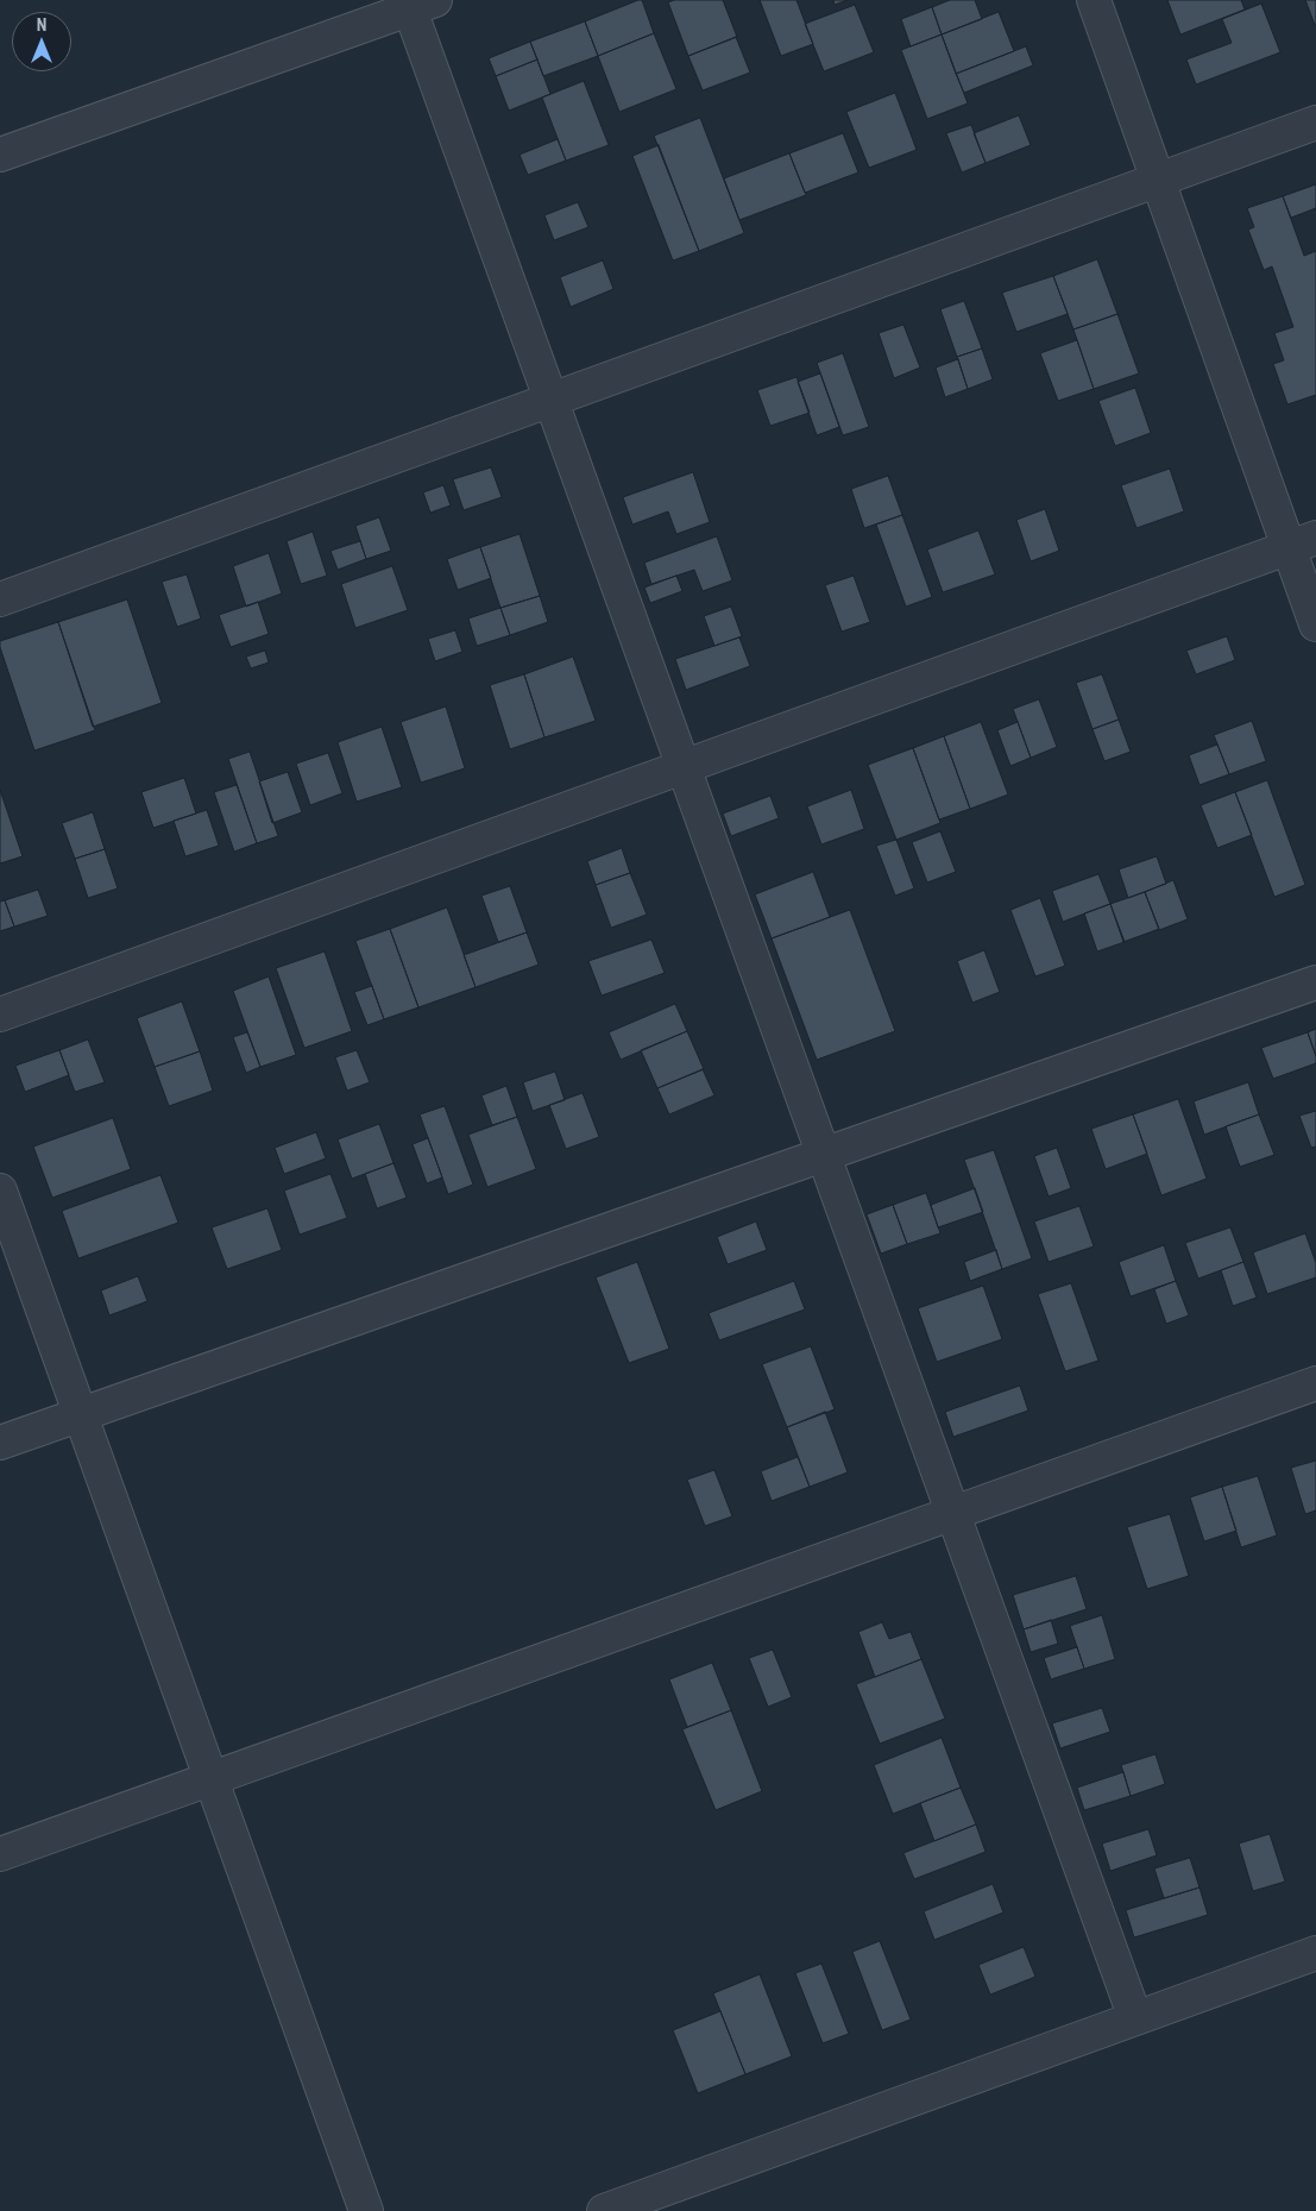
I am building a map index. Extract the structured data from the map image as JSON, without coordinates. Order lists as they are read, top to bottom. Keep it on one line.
{"north":"top"}
